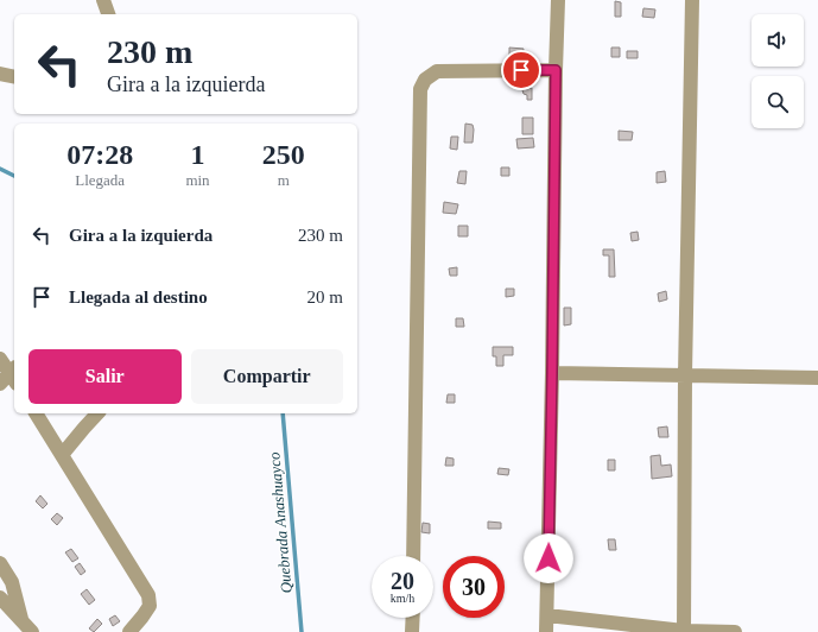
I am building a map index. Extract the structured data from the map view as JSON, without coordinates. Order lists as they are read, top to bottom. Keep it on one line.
{"water":["Quebrada Anashuayco"],"page":{"turn":["230 m","Gira a la izquierda"],"eta":["07:28","Llegada","1","min","250","m"],"list":[{"name":"Gira a la izquierda","value":"230 m"},{"name":"Llegada al destino","value":"20 m"}],"buttons":["Salir","Compartir"],"speed":"20 km/h","limit":"30"}}
